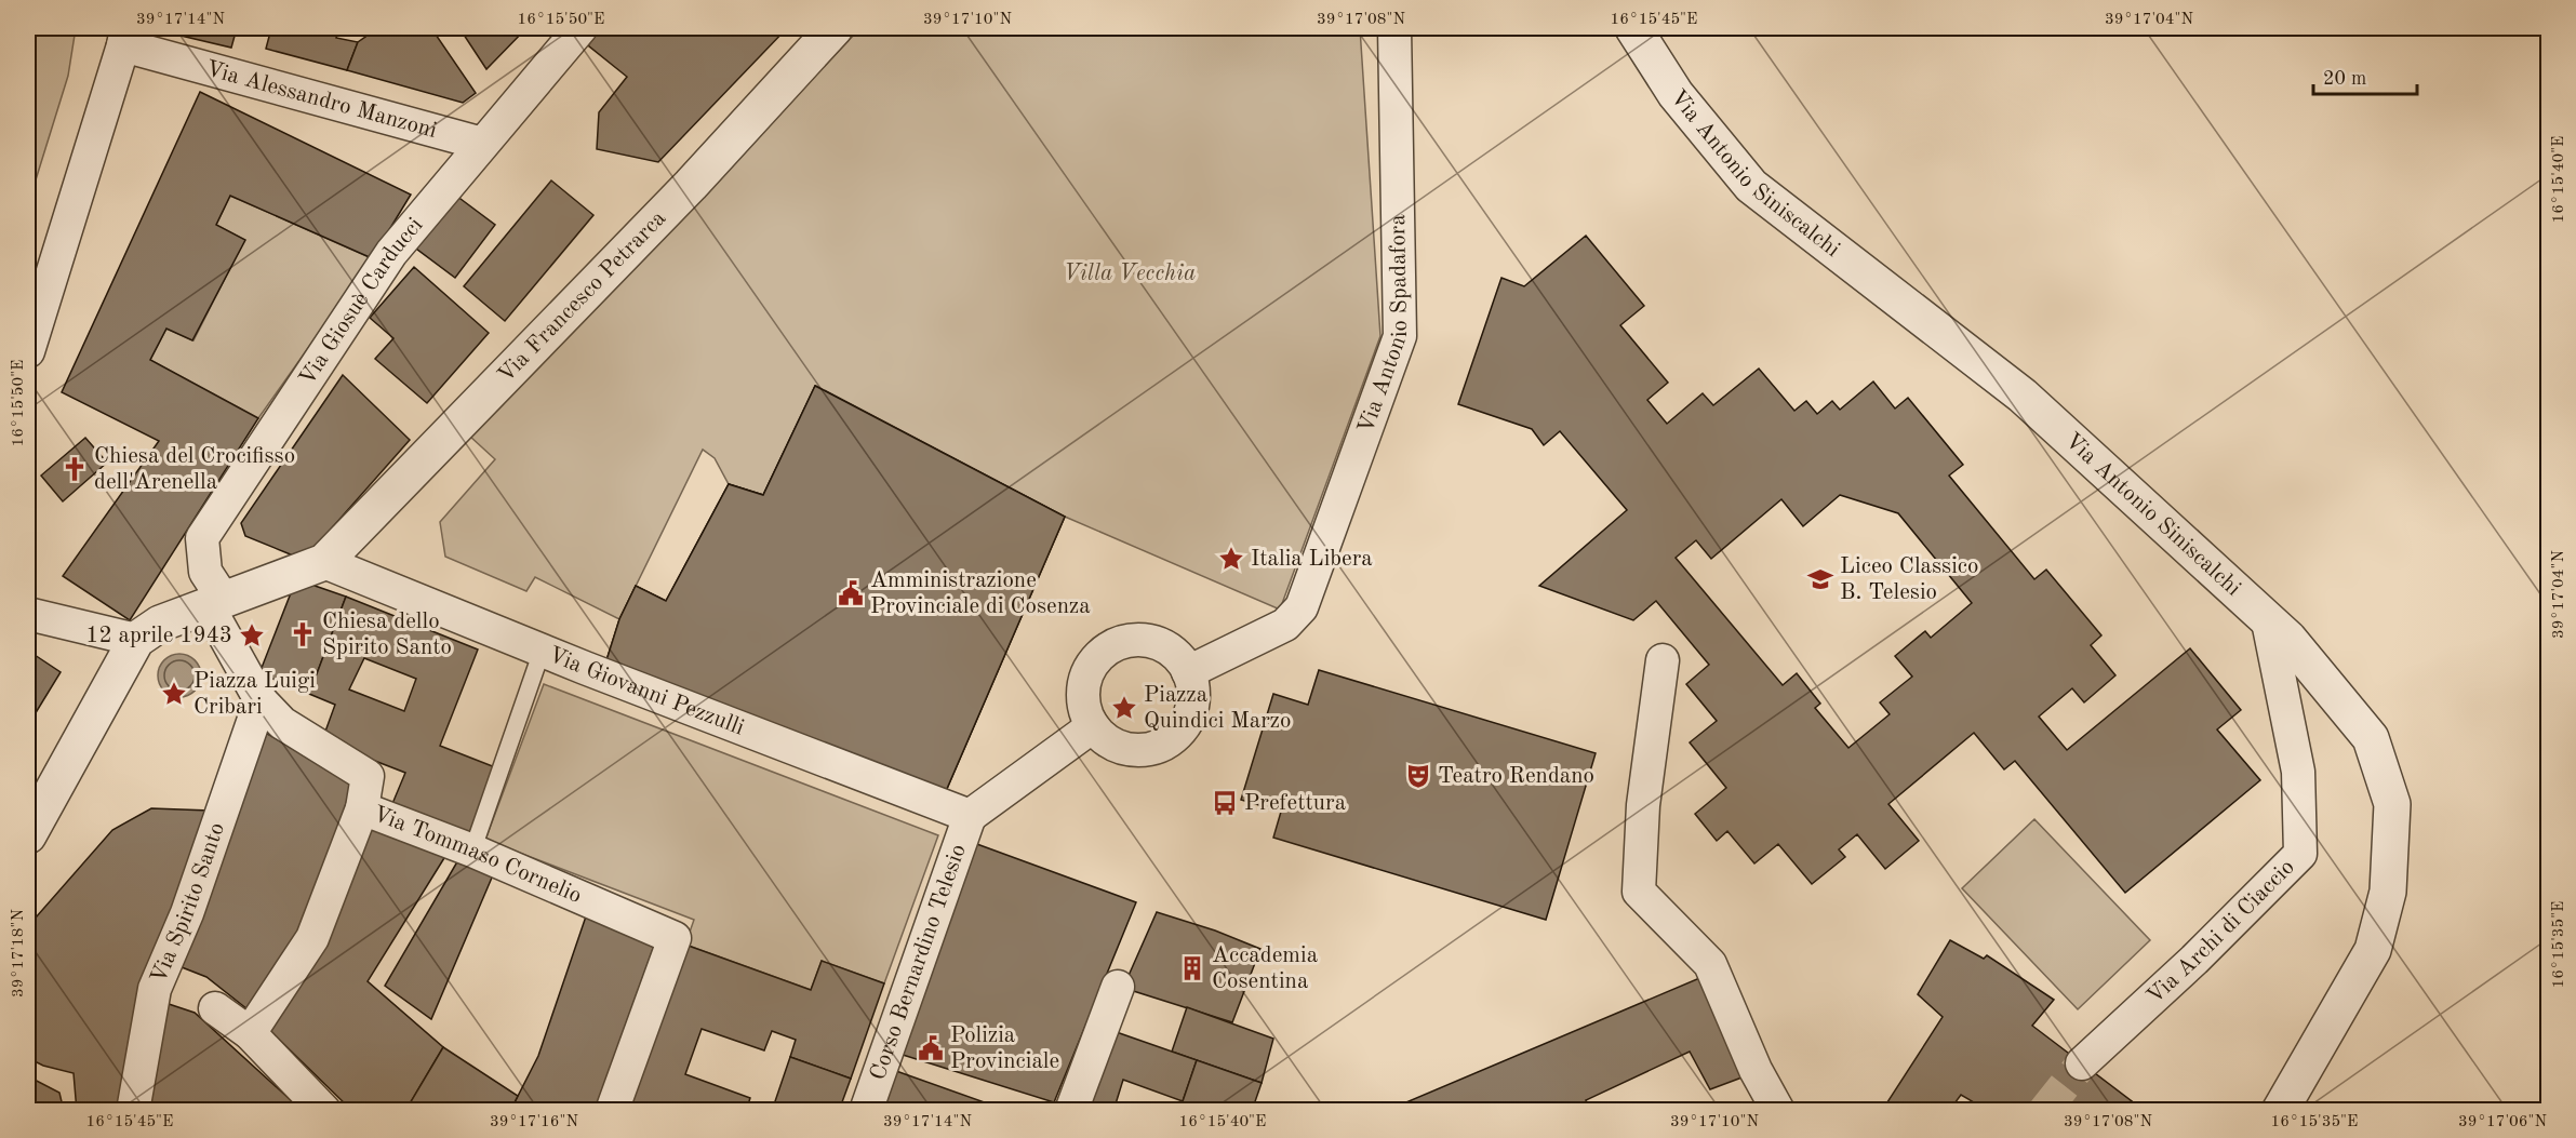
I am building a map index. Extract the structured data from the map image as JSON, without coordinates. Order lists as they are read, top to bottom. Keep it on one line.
{"streets":{"street":["Via Alessandro Manzoni","Via Antonio Siniscalchi","Via Francesco Petrarca","Via Giosuè Carducci","Via Antonio Spadafora","Via Giovanni Pezzulli","Via Tommaso Cornelio","Via Spirito Santo","Via Archi di Ciaccio","Corso Bernardino Telesio"]},"crossings":[["Via Alessandro Manzoni","Via Giosuè Carducci"],["Via Antonio Siniscalchi","Via Archi di Ciaccio"],["Via Francesco Petrarca","Via Giovanni Pezzulli"],["Via Giosuè Carducci","Via Tommaso Cornelio"],["Via Giovanni Pezzulli","Corso Bernardino Telesio"],["Via Tommaso Cornelio","Via Spirito Santo"]],"parks":["Villa Vecchia"],"places":{"church":["Chiesa del Crocifisso dell'Arenella","Chiesa dello Spirito Santo"],"place":["Italia Libera","12 aprile 1943","Piazza Luigi Cribari","Piazza Quindici Marzo"],"school or university":["Liceo Classico B. Telesio"],"public building":["Amministrazione Provinciale di Cosenza","Polizia Provinciale"],"theatre":["Teatro Rendano"],"bus stop":["Prefettura"],"building":["Accademia Cosentina"]},"scale_bar":"20 m","coordinates":["39°17'14\"N","16°15'50\"E","39°17'10\"N","39°17'08\"N","16°15'45\"E","39°17'04\"N","16°15'40\"E","16°15'35\"E","39°17'18\"N","39°17'16\"N","39°17'06\"N"]}
